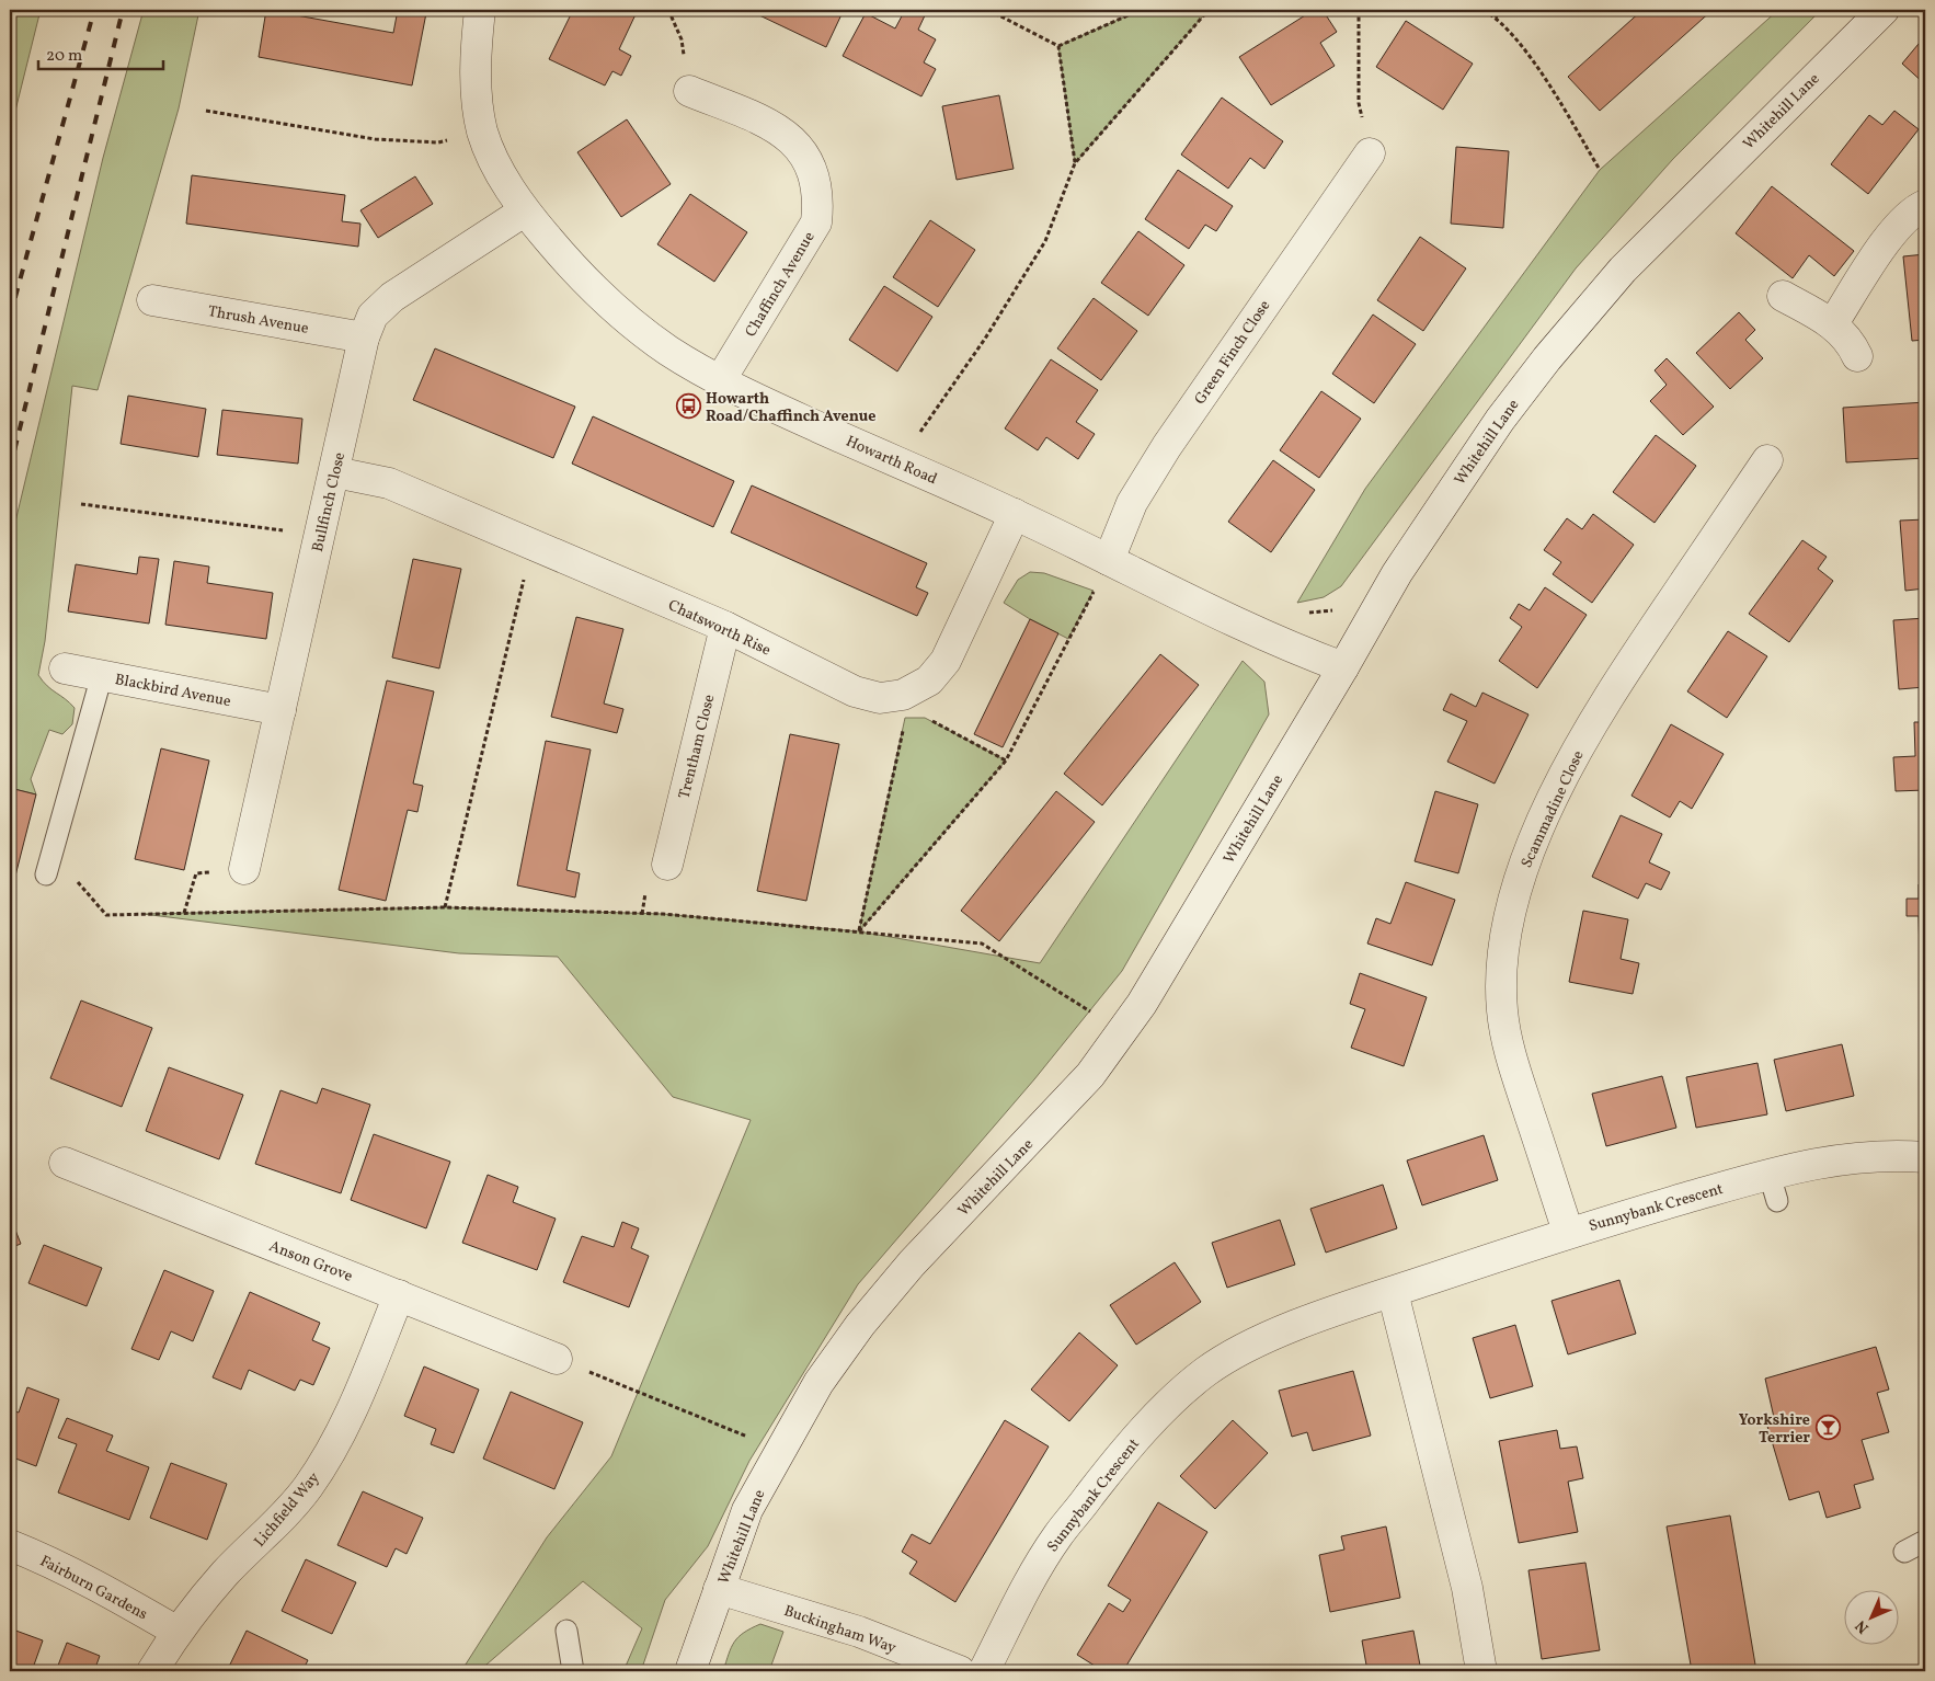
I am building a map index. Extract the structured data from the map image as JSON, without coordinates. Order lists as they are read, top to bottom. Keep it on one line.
{"streets":{"street":["Whitehill Lane","Chaffinch Avenue","Thrush Avenue","Green Finch Close","Howarth Road","Bullfinch Close","Chatsworth Rise","Blackbird Avenue","Trentham Close","Scammadine Close","Sunnybank Crescent","Anson Grove","Lichfield Way","Fairburn Gardens","Buckingham Way"]},"crossings":[["Whitehill Lane","Howarth Road"],["Whitehill Lane","Buckingham Way"],["Chaffinch Avenue","Howarth Road"],["Thrush Avenue","Bullfinch Close"],["Green Finch Close","Howarth Road"],["Howarth Road","Bullfinch Close"],["Howarth Road","Chatsworth Rise"],["Bullfinch Close","Chatsworth Rise"],["Bullfinch Close","Blackbird Avenue"],["Chatsworth Rise","Trentham Close"],["Scammadine Close","Sunnybank Crescent"],["Anson Grove","Lichfield Way"],["Lichfield Way","Fairburn Gardens"]],"places":{"bus stop":["Howarth Road/Chaffinch Avenue"],"bar":["Yorkshire Terrier"]},"scale_bar":"20 m","north":"bottom left"}
